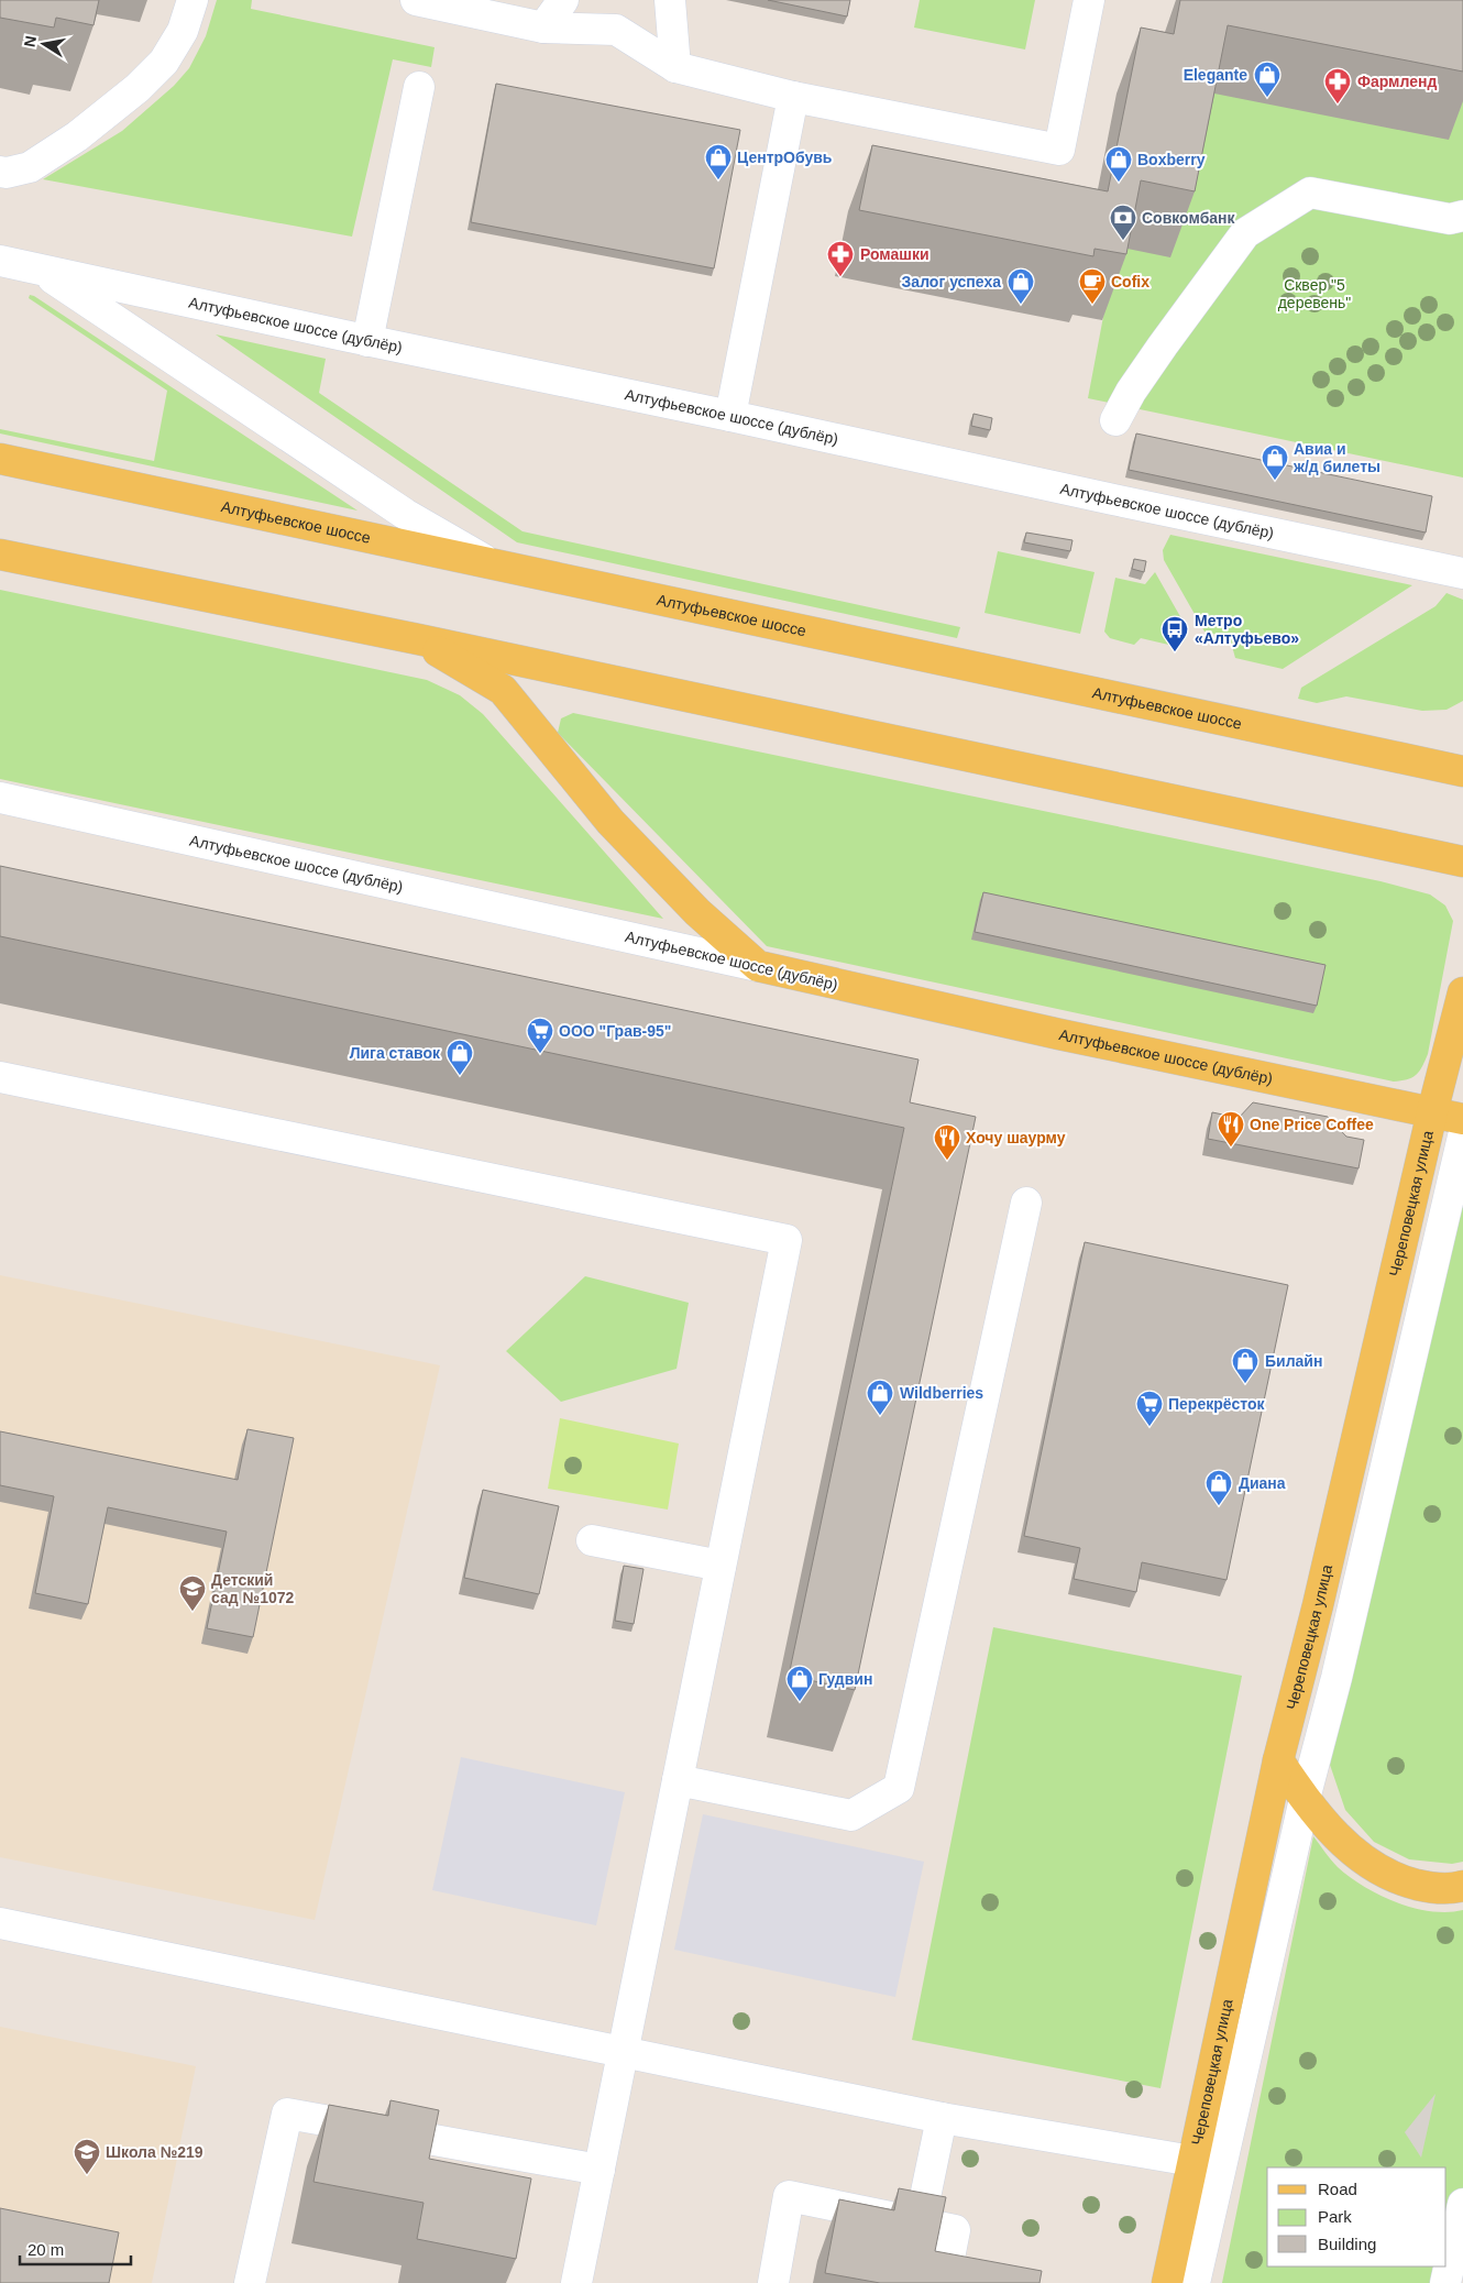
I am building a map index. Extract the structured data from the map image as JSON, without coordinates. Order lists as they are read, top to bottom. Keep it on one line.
{"streets":{"main road":["Алтуфьевское шоссе (дублёр)","Алтуфьевское шоссе","Череповецкая улица"]},"crossings":[["Алтуфьевское шоссе (дублёр)","Череповецкая улица"]],"parks":["Сквер \"5 деревень\""],"places":{"shop":["Elegante","ЦентрОбувь","Boxberry","Залог успеха","Авиа и ж/д билеты","Лига ставок","Билайн","Wildberries","Диана","Гудвин"],"pharmacy":["Фармленд","Ромашки"],"bank":["Совкомбанк"],"cafe":["Cofix"],"bus stop":["Метро «Алтуфьево»"],"supermarket":["ООО \"Грав-95\"","Перекрёсток"],"restaurant":["One Price Coffee","Хочу шаурму"],"school or university":["Детский сад №1072","Школа №219"]},"legend":["Road","Park","Building"],"scale_bar":"20 m","north":"left"}
